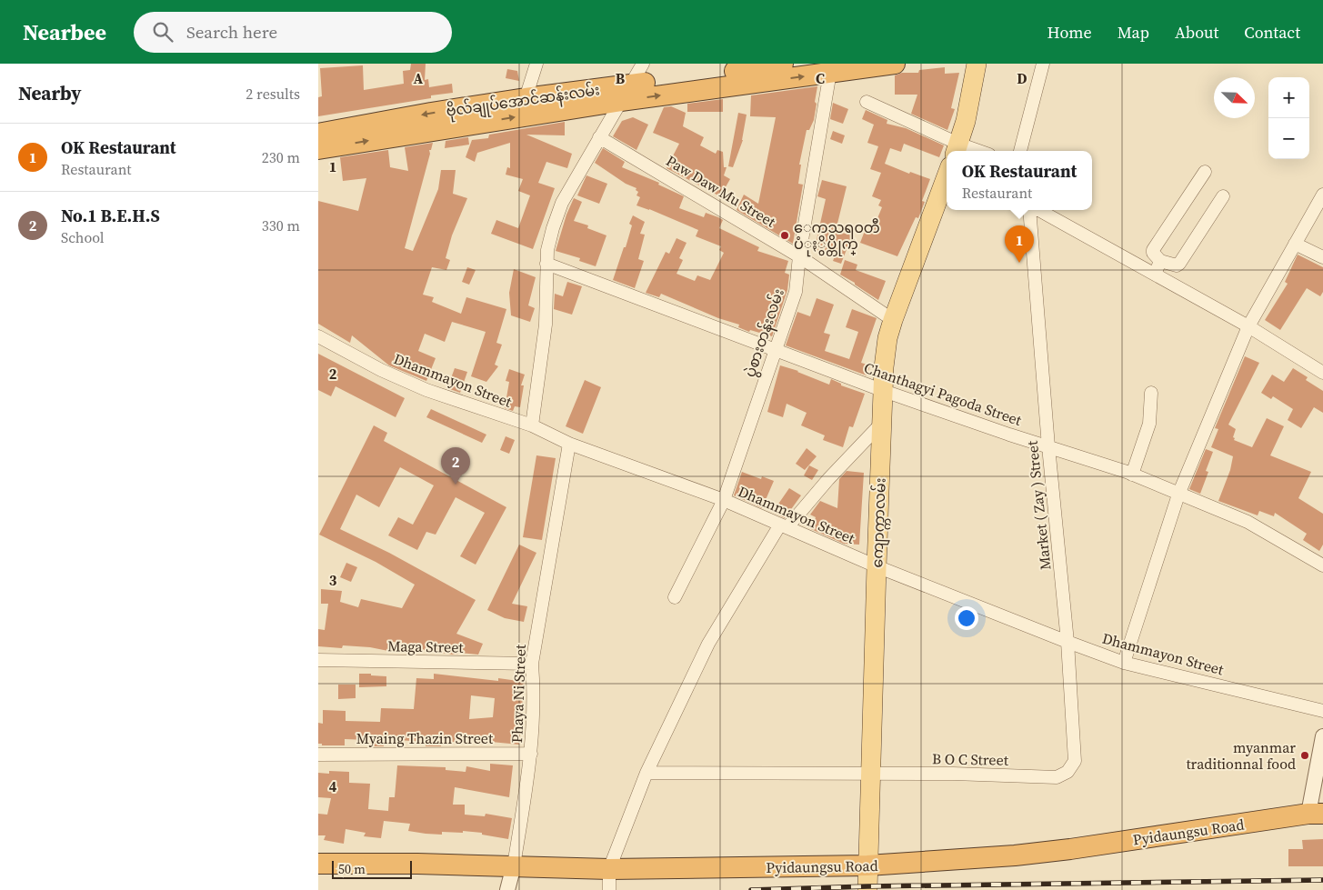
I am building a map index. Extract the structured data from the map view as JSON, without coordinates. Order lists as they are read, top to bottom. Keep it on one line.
{"streets":{"highway":["ဗိုလ်ချုပ်အောင်ဆန်းလမ်း","Pyidaungsu Road"],"main road":["ကျောက္ကာလမ်း"],"street":["Paw Daw Mu Street","ပွဲစားတန်းလမ်း","Dhammayon Street","Chanthagyi Pagoda Street","Market ( Zay ) Street","Maga Street","Phaya Ni Street","Myaing Thazin Street","B O C Street"]},"crossings":[["Paw Daw Mu Street","ပွဲစားတန်းလမ်း"],["Paw Daw Mu Street","ကျောက္ကာလမ်း"],["ပွဲစားတန်းလမ်း","Dhammayon Street"],["ပွဲစားတန်းလမ်း","Chanthagyi Pagoda Street"],["Dhammayon Street","Market ( Zay ) Street"],["Dhammayon Street","ကျောက္ကာလမ်း"],["Dhammayon Street","Phaya Ni Street"],["Chanthagyi Pagoda Street","Market ( Zay ) Street"],["Chanthagyi Pagoda Street","ကျောက္ကာလမ်း"],["Market ( Zay ) Street","B O C Street"],["ကျောက္ကာလမ်း","B O C Street"],["ကျောက္ကာလမ်း","Pyidaungsu Road"],["Maga Street","Phaya Ni Street"],["Phaya Ni Street","Myaing Thazin Street"],["Phaya Ni Street","Pyidaungsu Road"]],"places":["ေကသရ၀တီ ပံုႏွိပ္တိုက္","myanmar traditionnal food"],"scale_bar":"50 m","north":"bottom right","page":{"header":"Nearbee","search":"Search here","nav":["Home","Map","About","Contact"],"heading":["Nearby","2 results"],"map_buttons":["+","−"],"list":[{"mark":"1","name":"OK Restaurant","note":"Restaurant","value":"230 m"},{"mark":"2","name":"No.1 B.E.H.S","note":"School","value":"330 m"}],"popup":["OK Restaurant","Restaurant"],"pins":["1","2"],"scale":"50 m"},"grid":{"columns":["A","B","C","D"],"rows":["1","2","3","4"]}}
